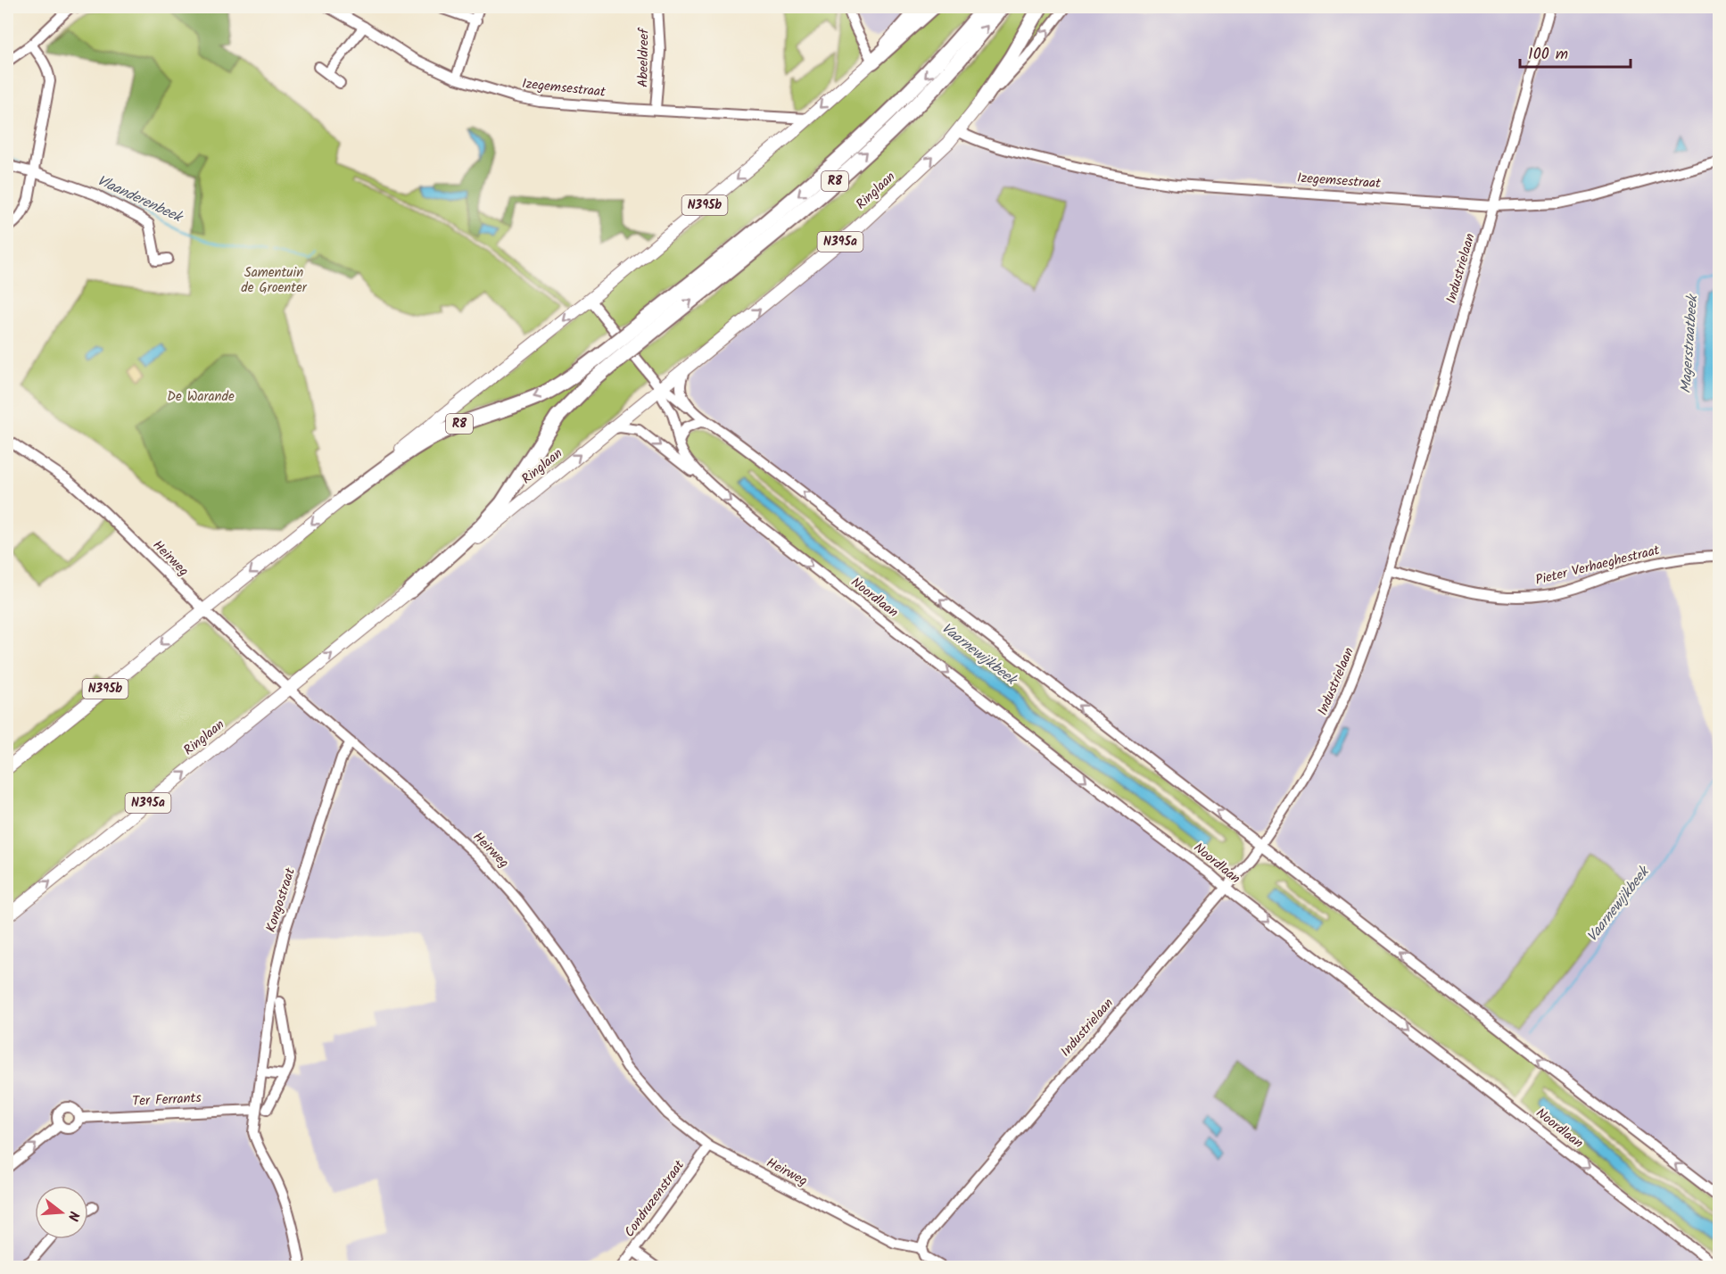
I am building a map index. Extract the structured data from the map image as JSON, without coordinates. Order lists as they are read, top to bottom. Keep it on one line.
{"streets":{"highway":["R8"],"main road":["Ringlaan","N395b","N395a"],"street":["Abeeldreef","Izegemsestraat","Industrielaan","Heirweg","Pieter Verhaeghestraat","Noordlaan","Kongostraat","Ter Ferrants","Condruzenstraat"]},"crossings":[["Abeeldreef","Izegemsestraat"],["Izegemsestraat","Ringlaan"],["Izegemsestraat","N395b"],["Izegemsestraat","Industrielaan"],["R8","Ringlaan"],["R8","N395b"],["Ringlaan","Heirweg"],["Ringlaan","Noordlaan"],["N395b","Heirweg"],["N395b","Noordlaan"],["Industrielaan","Heirweg"],["Industrielaan","Pieter Verhaeghestraat"],["Industrielaan","Noordlaan"],["Heirweg","Kongostraat"],["Heirweg","Condruzenstraat"],["Kongostraat","Ter Ferrants"]],"one_way":["Ringlaan"],"water":["Vlaanderenbeek","Magerstraatbeek","Vaarnewijkbeek"],"parks":["Samentuin de Groenter","De Warande"],"scale_bar":"100 m","north":"right"}
